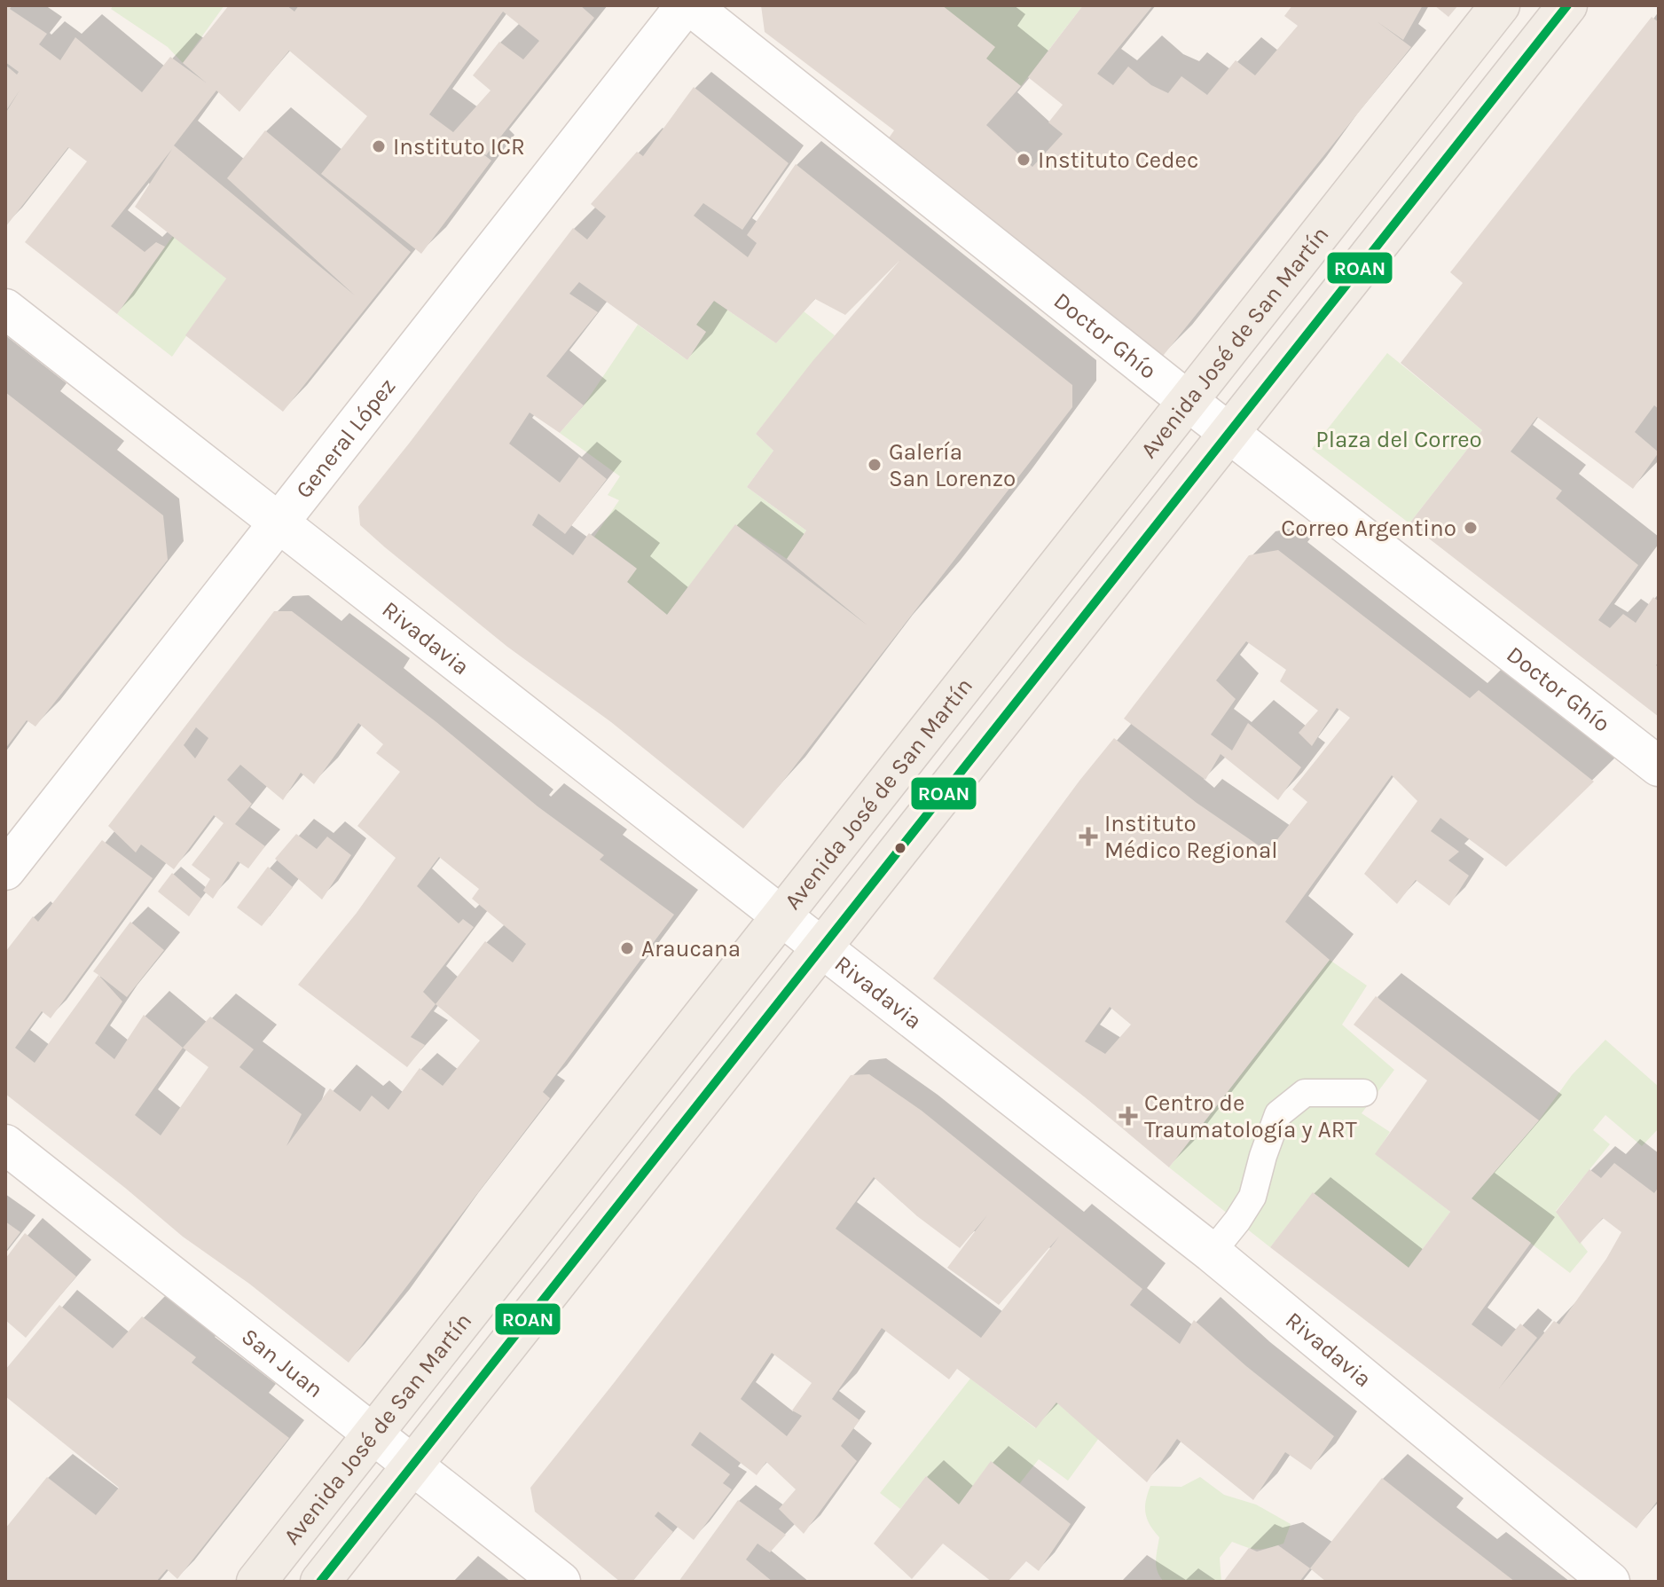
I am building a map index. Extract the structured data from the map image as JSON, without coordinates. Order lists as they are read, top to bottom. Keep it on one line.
{"streets":{"main road":["Avenida José de San Martín"],"street":["Doctor Ghío","General López","Rivadavia","San Juan"]},"crossings":[["Doctor Ghío","Avenida José de San Martín"],["Doctor Ghío","General López"],["Avenida José de San Martín","Rivadavia"],["Avenida José de San Martín","San Juan"],["General López","Rivadavia"]],"parks":["Plaza del Correo"],"places":{"other":["Instituto ICR","Instituto Cedec","Galería San Lorenzo","Correo Argentino","Araucana"],"health":["Instituto Médico Regional","Centro de Traumatología y ART"]},"lines":["transit line ROAN"]}
